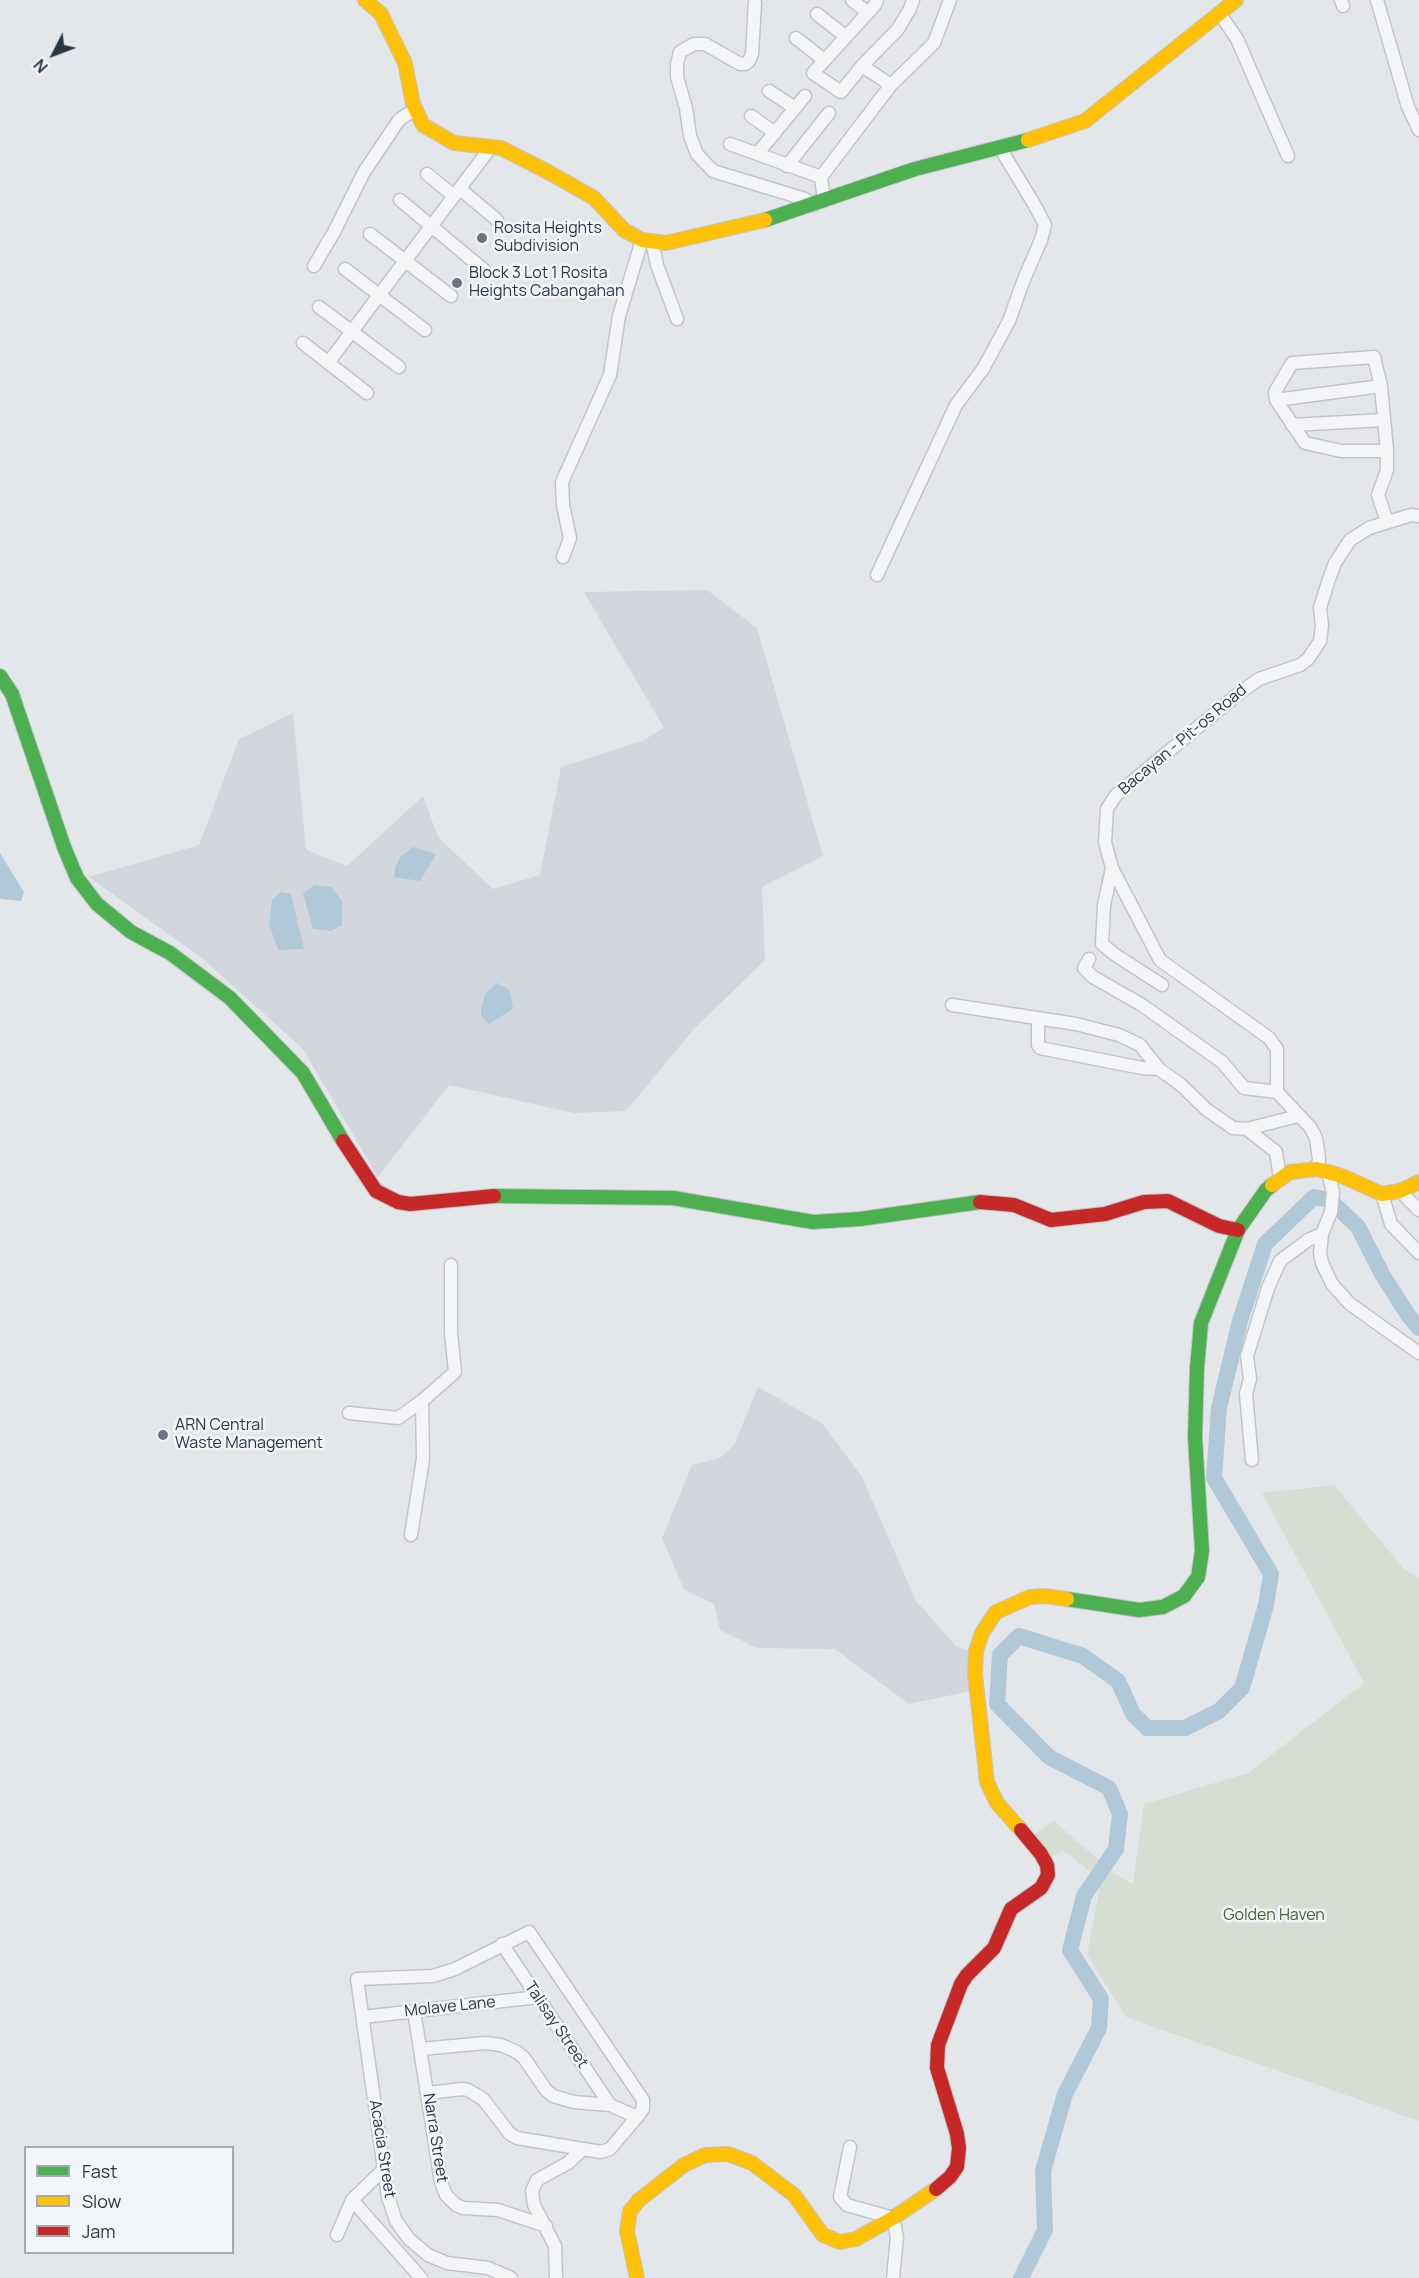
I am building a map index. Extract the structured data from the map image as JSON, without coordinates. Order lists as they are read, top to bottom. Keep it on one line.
{"streets":{"street":["Bacayan - Pit-os Road","Molave Lane","Talisay Street","Narra Street","Acacia Street"]},"crossings":[["Molave Lane","Talisay Street"],["Molave Lane","Narra Street"],["Molave Lane","Acacia Street"],["Talisay Street","Acacia Street"]],"parks":["Golden Haven"],"places":["Rosita Heights Subdivision","Block 3 Lot 1 Rosita Heights Cabangahan","ARN Central Waste Management"],"legend":["Fast","Slow","Jam"],"north":"bottom left"}
